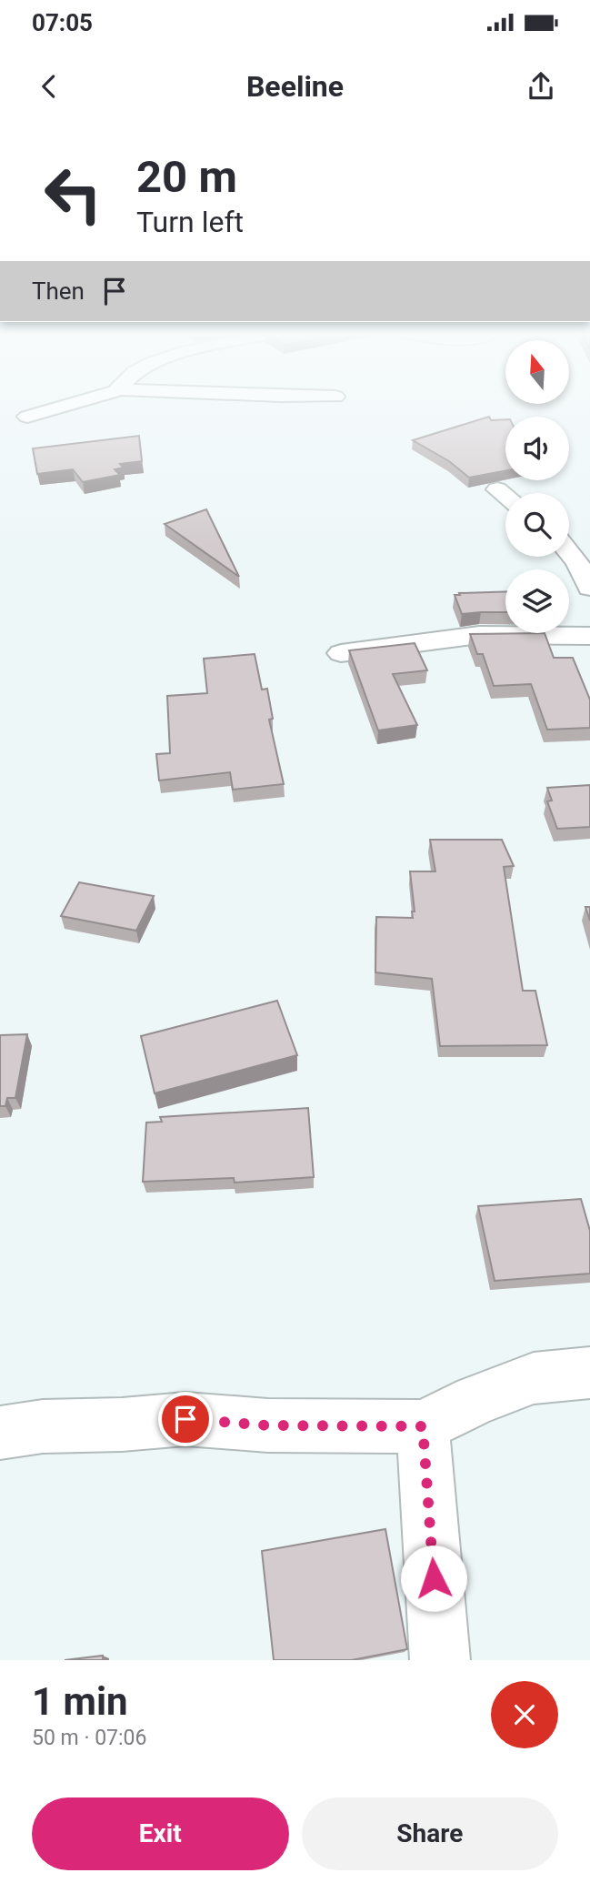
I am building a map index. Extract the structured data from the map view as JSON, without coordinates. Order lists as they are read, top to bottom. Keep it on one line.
{"north":"top","page":{"status":"07:05","header":"Beeline","turn":["20 m","Turn left"],"then":"Then","heading":["1 min","50 m · 07:06"],"buttons":["Exit","Share"]}}
